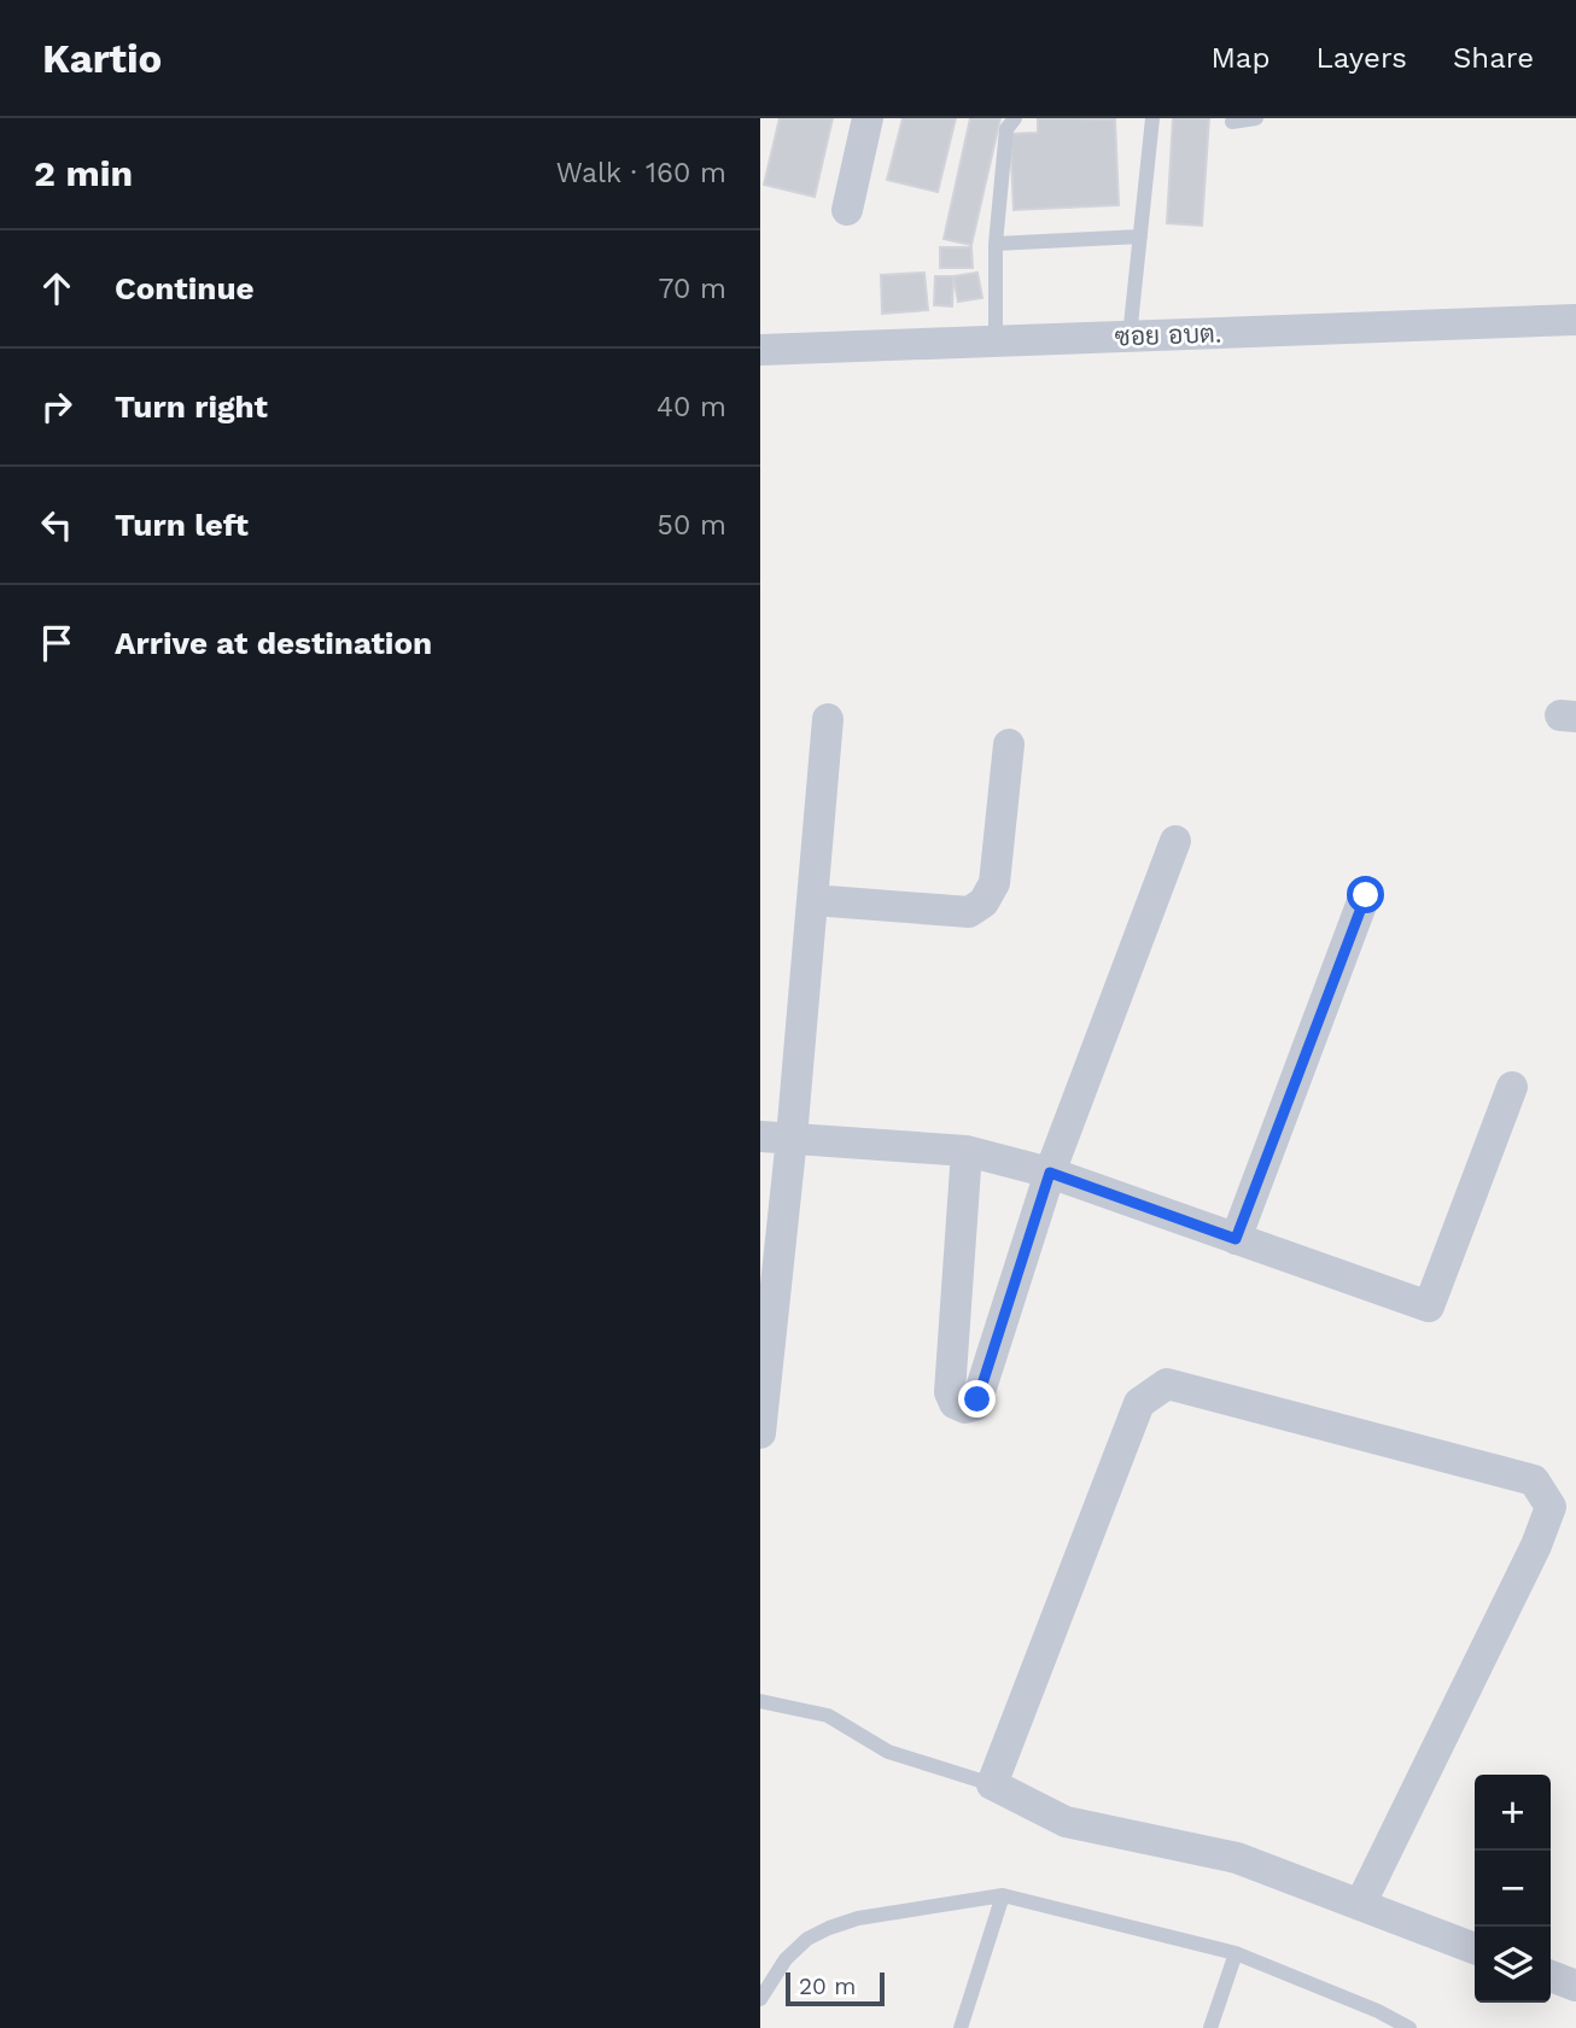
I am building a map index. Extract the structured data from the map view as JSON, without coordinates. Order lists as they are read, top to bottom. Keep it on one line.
{"streets":{"street":["ซอย อบต."]},"scale_bar":"20 m","page":{"header":"Kartio","nav":["Map","Layers","Share"],"heading":["2 min","Walk · 160 m"],"list":[["Continue","70 m"],["Turn right","40 m"],["Turn left","50 m"],"Arrive at destination"],"map_buttons":["+","−"],"scale":"20 m"}}
